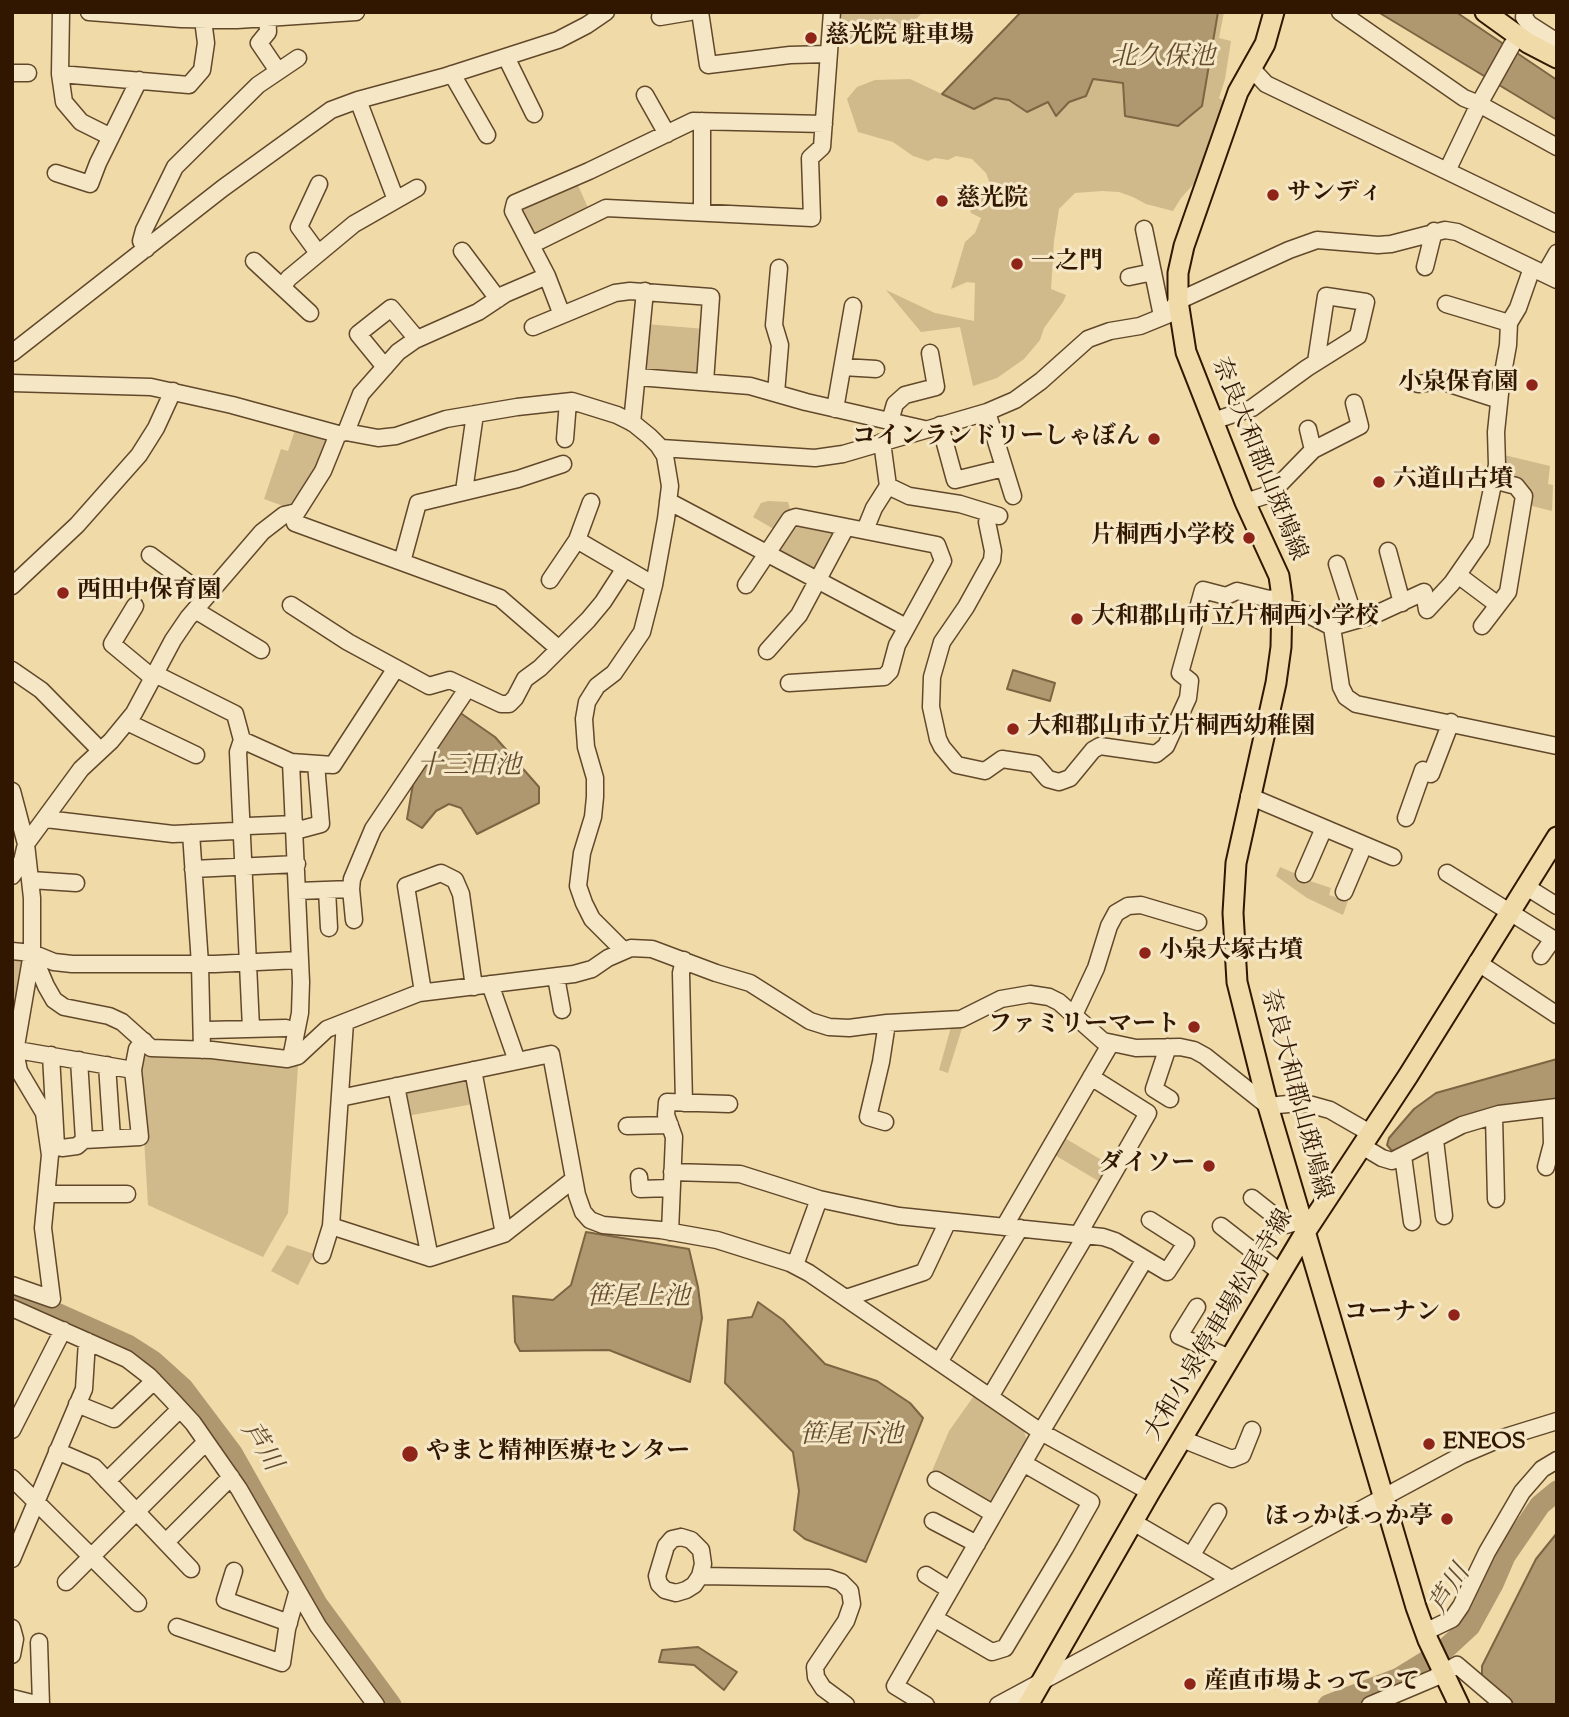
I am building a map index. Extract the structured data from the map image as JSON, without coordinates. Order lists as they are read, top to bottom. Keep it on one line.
{"streets":{"main road":["奈良大和郡山斑鳩線","大和小泉停車場松尾寺線"]},"crossings":[["奈良大和郡山斑鳩線","大和小泉停車場松尾寺線"]],"water":["北久保池","十三田池","笹尾上池","笹尾下池","芦川"],"places":["慈光院 駐車場","サンディ","慈光院","一之門","小泉保育園","コインランドリーしゃぼん","六道山古墳","片桐西小学校","西田中保育園","大和郡山市立片桐西小学校","大和郡山市立片桐西幼稚園","小泉大塚古墳","ファミリーマート","ダイソー","コーナン","ENEOS","やまと精神医療センター","ほっかほっか亭","産直市場よってって"]}
